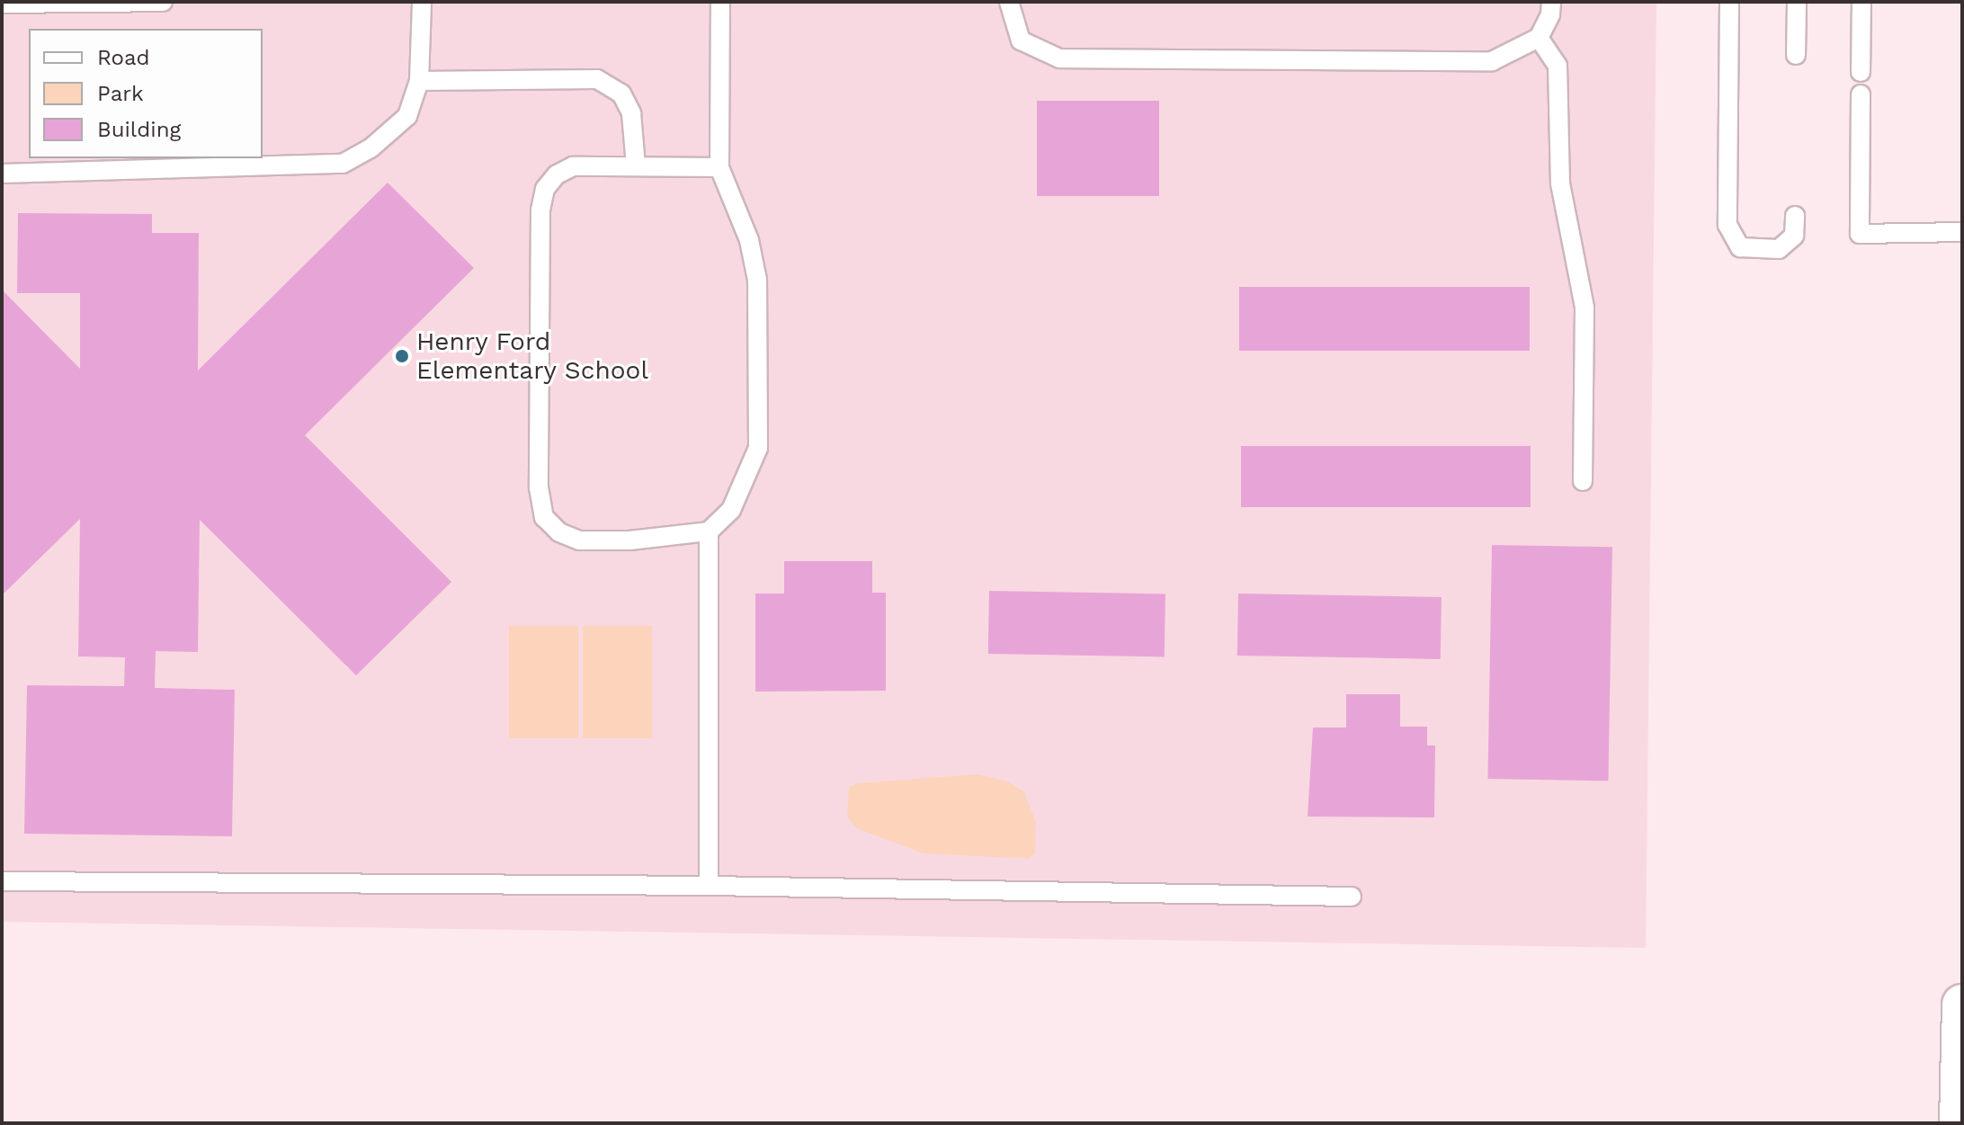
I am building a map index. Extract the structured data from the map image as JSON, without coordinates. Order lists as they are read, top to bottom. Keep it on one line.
{"places":["Henry Ford Elementary School"],"legend":["Road","Park","Building"]}
